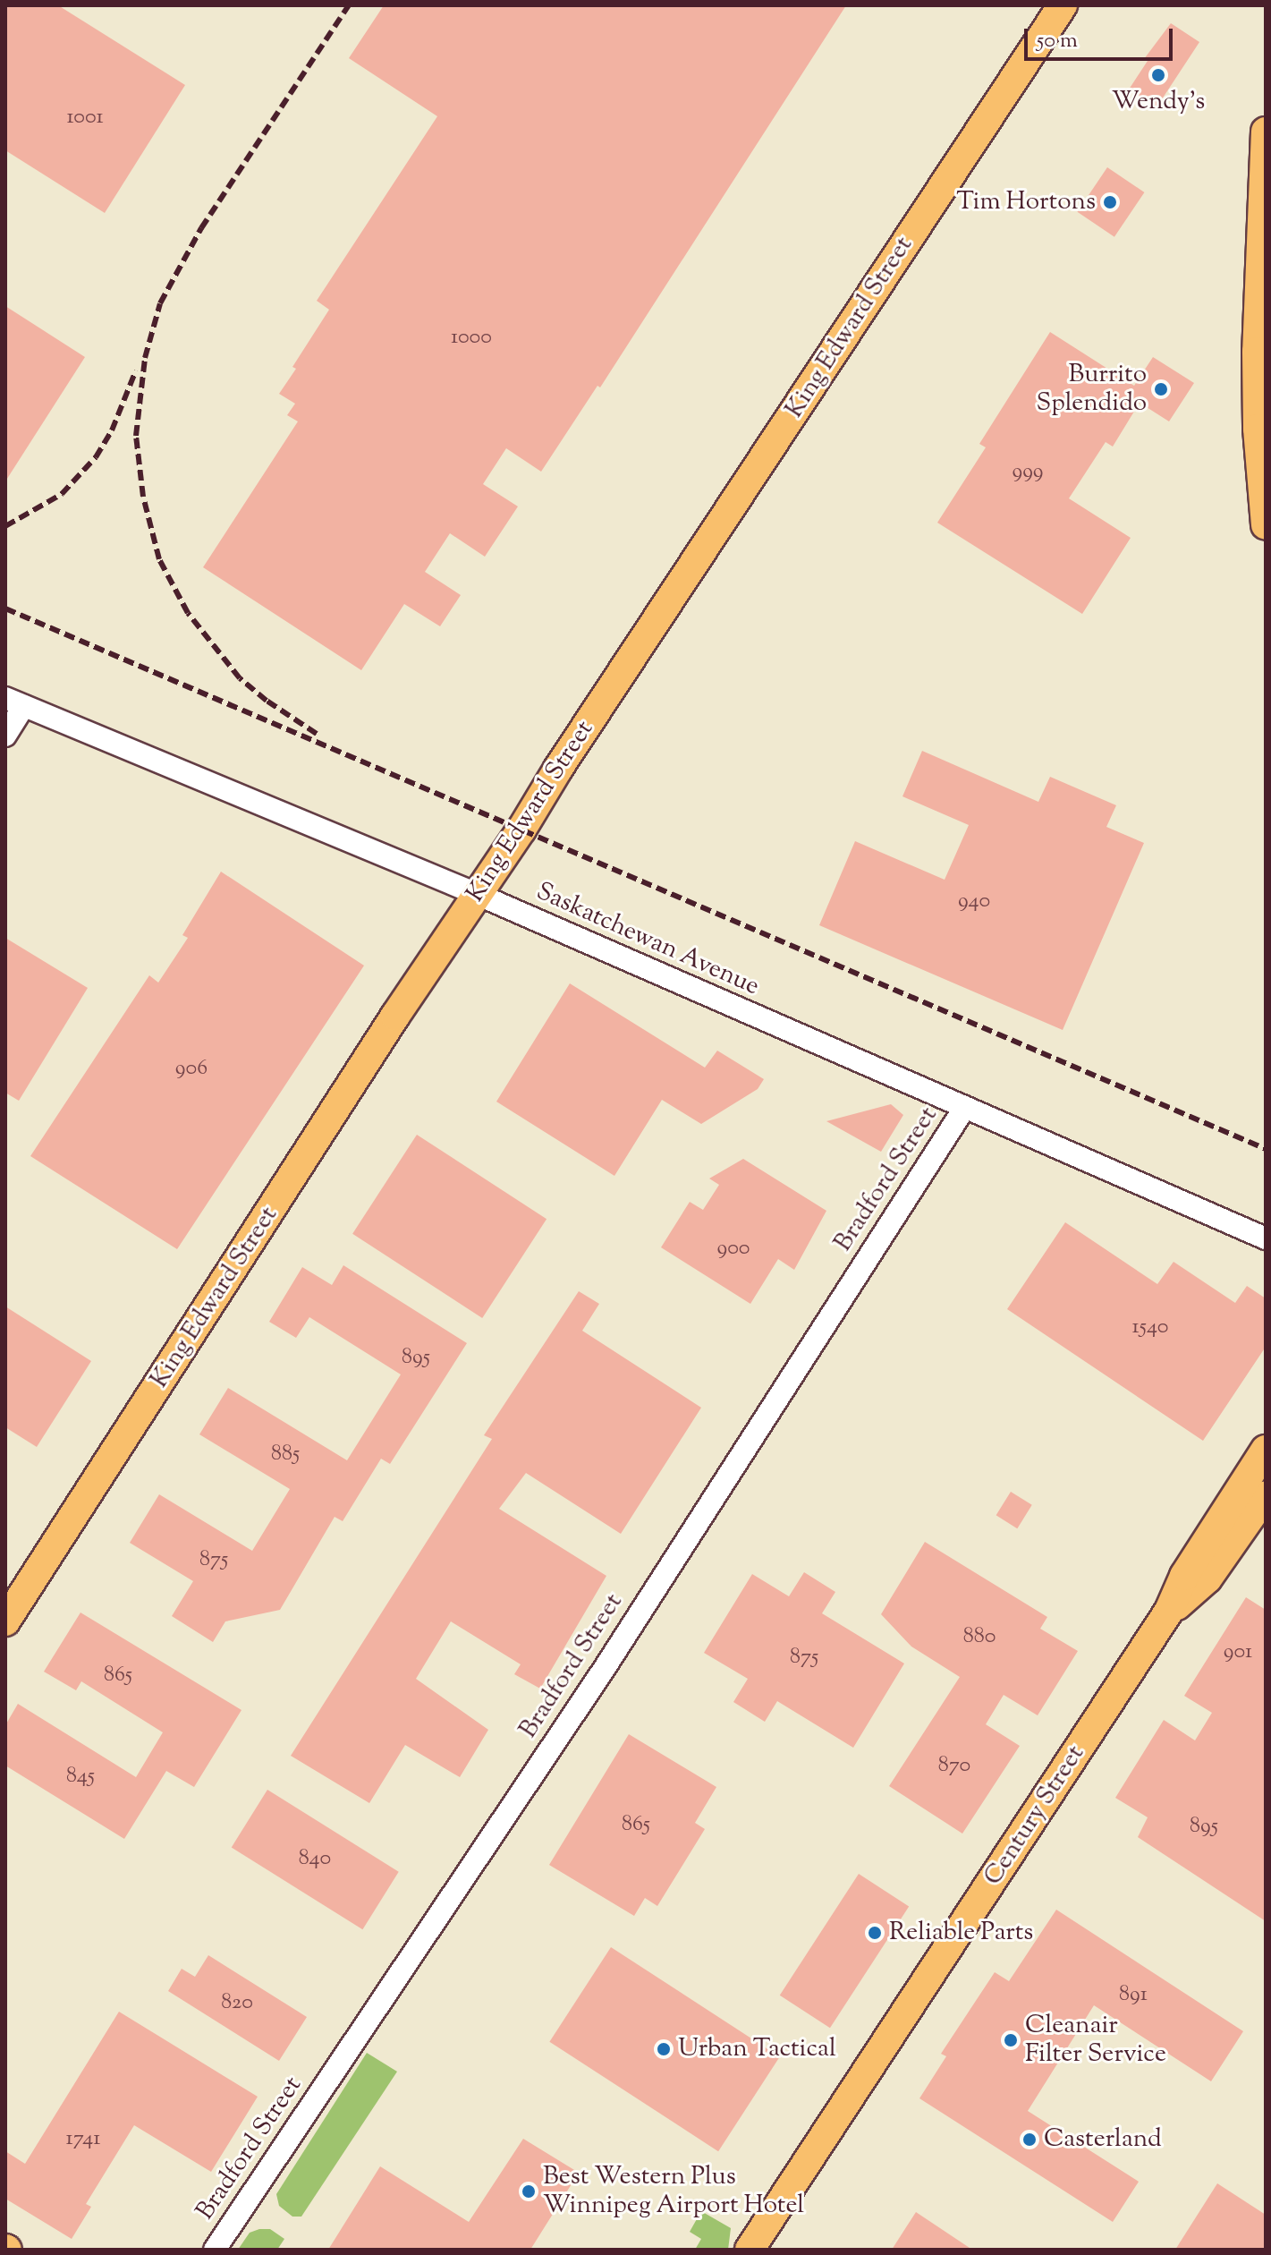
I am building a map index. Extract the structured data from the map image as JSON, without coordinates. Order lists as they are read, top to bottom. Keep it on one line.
{"streets":{"main road":["King Edward Street","Century Street"],"street":["Saskatchewan Avenue","Bradford Street"]},"crossings":[["King Edward Street","Saskatchewan Avenue"],["Saskatchewan Avenue","Bradford Street"]],"places":["Wendy's","Tim Hortons","Burrito Splendido","Reliable Parts","Cleanair Filter Service","Urban Tactical","Casterland","Best Western Plus Winnipeg Airport Hotel"],"house_numbers":["1001","1000","999","940","906","900","1540","895","885","875","880","901","875","865","870","845","865","895","840","891","820","1741"],"scale_bar":"50 m"}
